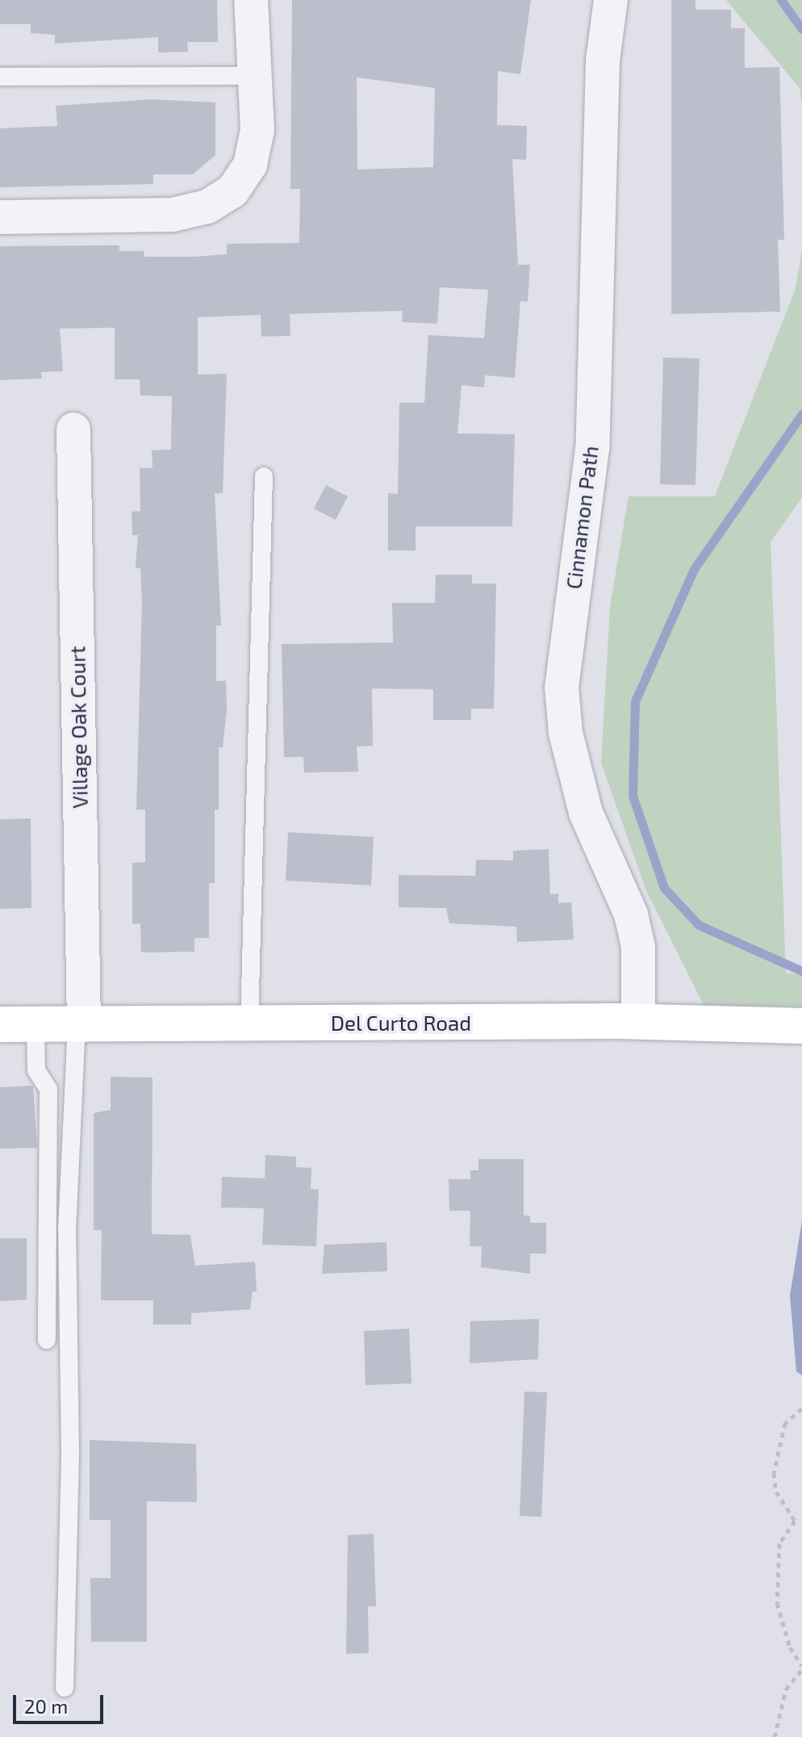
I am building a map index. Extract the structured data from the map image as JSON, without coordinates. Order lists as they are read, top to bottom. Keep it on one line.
{"streets":{"street":["Cinnamon Path","Village Oak Court","Del Curto Road"]},"crossings":[["Cinnamon Path","Del Curto Road"],["Village Oak Court","Del Curto Road"]],"scale_bar":"20 m"}
